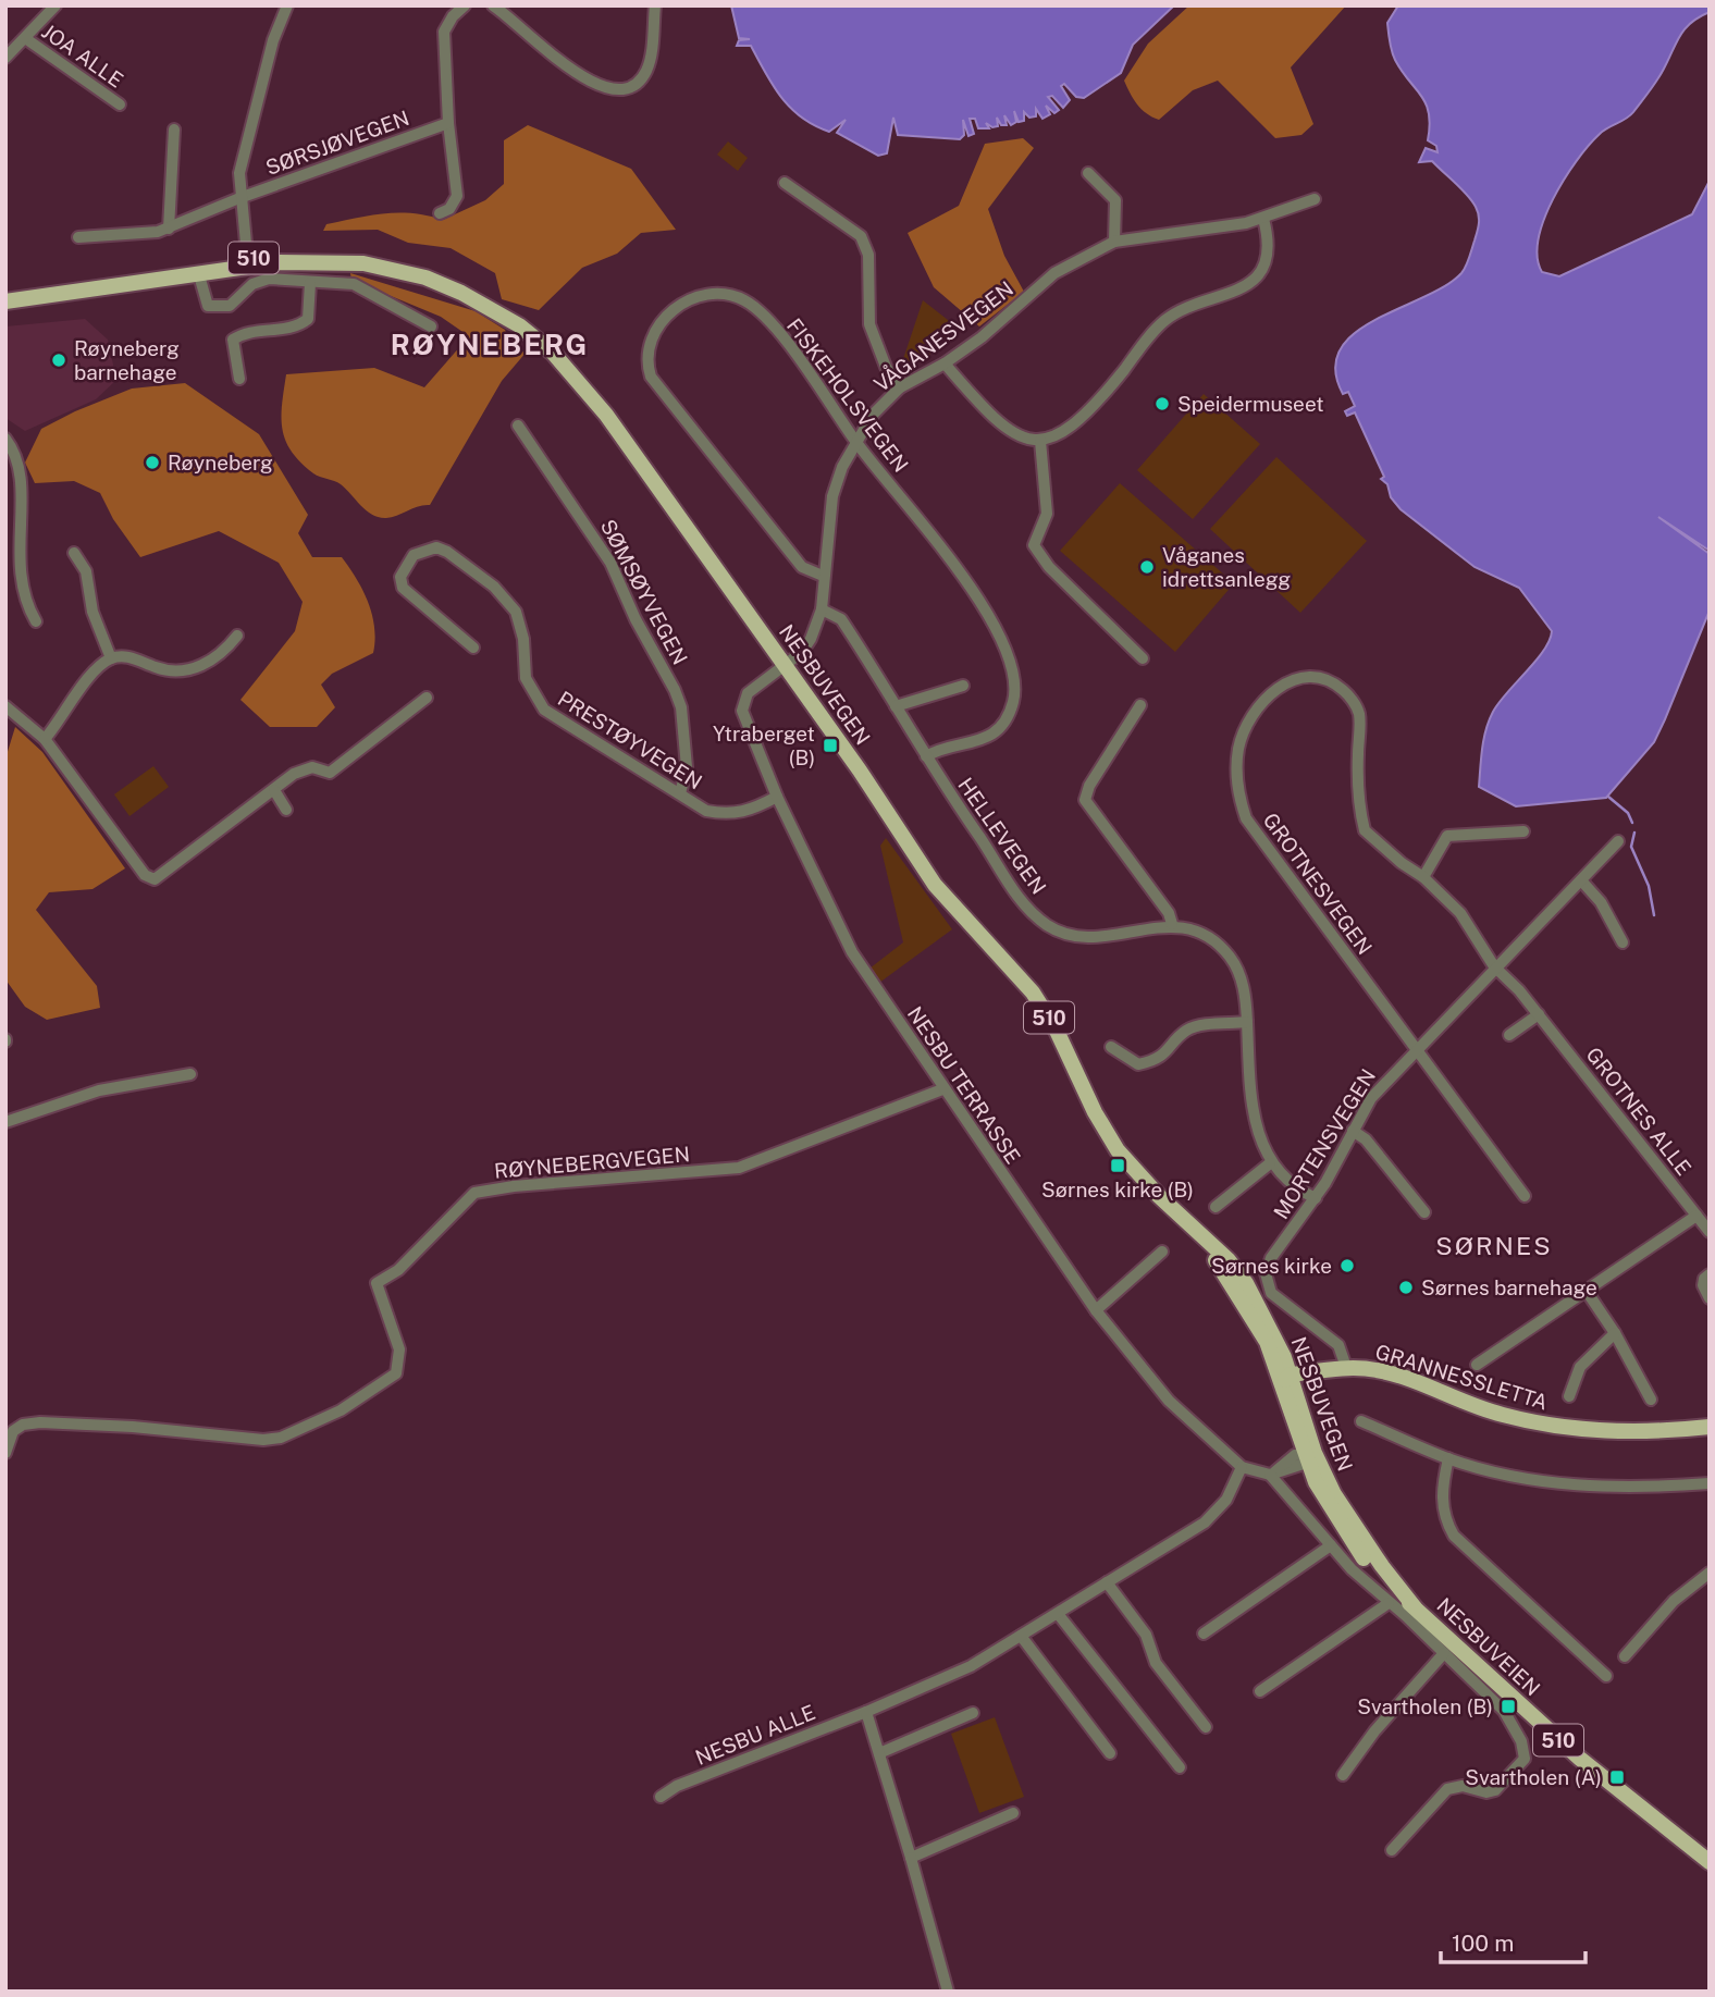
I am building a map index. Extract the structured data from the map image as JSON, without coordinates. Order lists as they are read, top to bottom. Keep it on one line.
{"streets":{"main road":["510","NESBUVEGEN","GRANNESSLETTA","NESBUVEIEN"],"street":["JOA ALLE","SØRSJØVEGEN","VÅGANESVEGEN","FISKEHOLSVEGEN","SØMSØYVEGEN","PRESTØYVEGEN","HELLEVEGEN","GROTNESVEGEN","NESBU TERRASSE","GROTNES ALLE","MORTENSVEGEN","RØYNEBERGVEGEN","NESBU ALLE"]},"crossings":[["VÅGANESVEGEN","FISKEHOLSVEGEN"],["VÅGANESVEGEN","NESBUVEGEN"],["VÅGANESVEGEN","HELLEVEGEN"],["VÅGANESVEGEN","NESBU TERRASSE"],["FISKEHOLSVEGEN","HELLEVEGEN"],["SØMSØYVEGEN","PRESTØYVEGEN"],["NESBUVEGEN","NESBU TERRASSE"],["NESBUVEGEN","GRANNESSLETTA"],["NESBUVEGEN","NESBUVEIEN"],["PRESTØYVEGEN","NESBU TERRASSE"],["GROTNESVEGEN","GROTNES ALLE"],["GROTNESVEGEN","MORTENSVEGEN"],["NESBU TERRASSE","RØYNEBERGVEGEN"],["NESBU TERRASSE","NESBU ALLE"],["GROTNES ALLE","MORTENSVEGEN"],["MORTENSVEGEN","GRANNESSLETTA"]],"districts":["RØYNEBERG","SØRNES"],"places":{"other":["Røyneberg barnehage","Speidermuseet","Røyneberg","Våganes idrettsanlegg","Sørnes kirke","Sørnes barnehage"],"transit":["Ytraberget (B)","Sørnes kirke (B)","Svartholen (B)","Svartholen (A)"]},"scale_bar":"100 m"}
